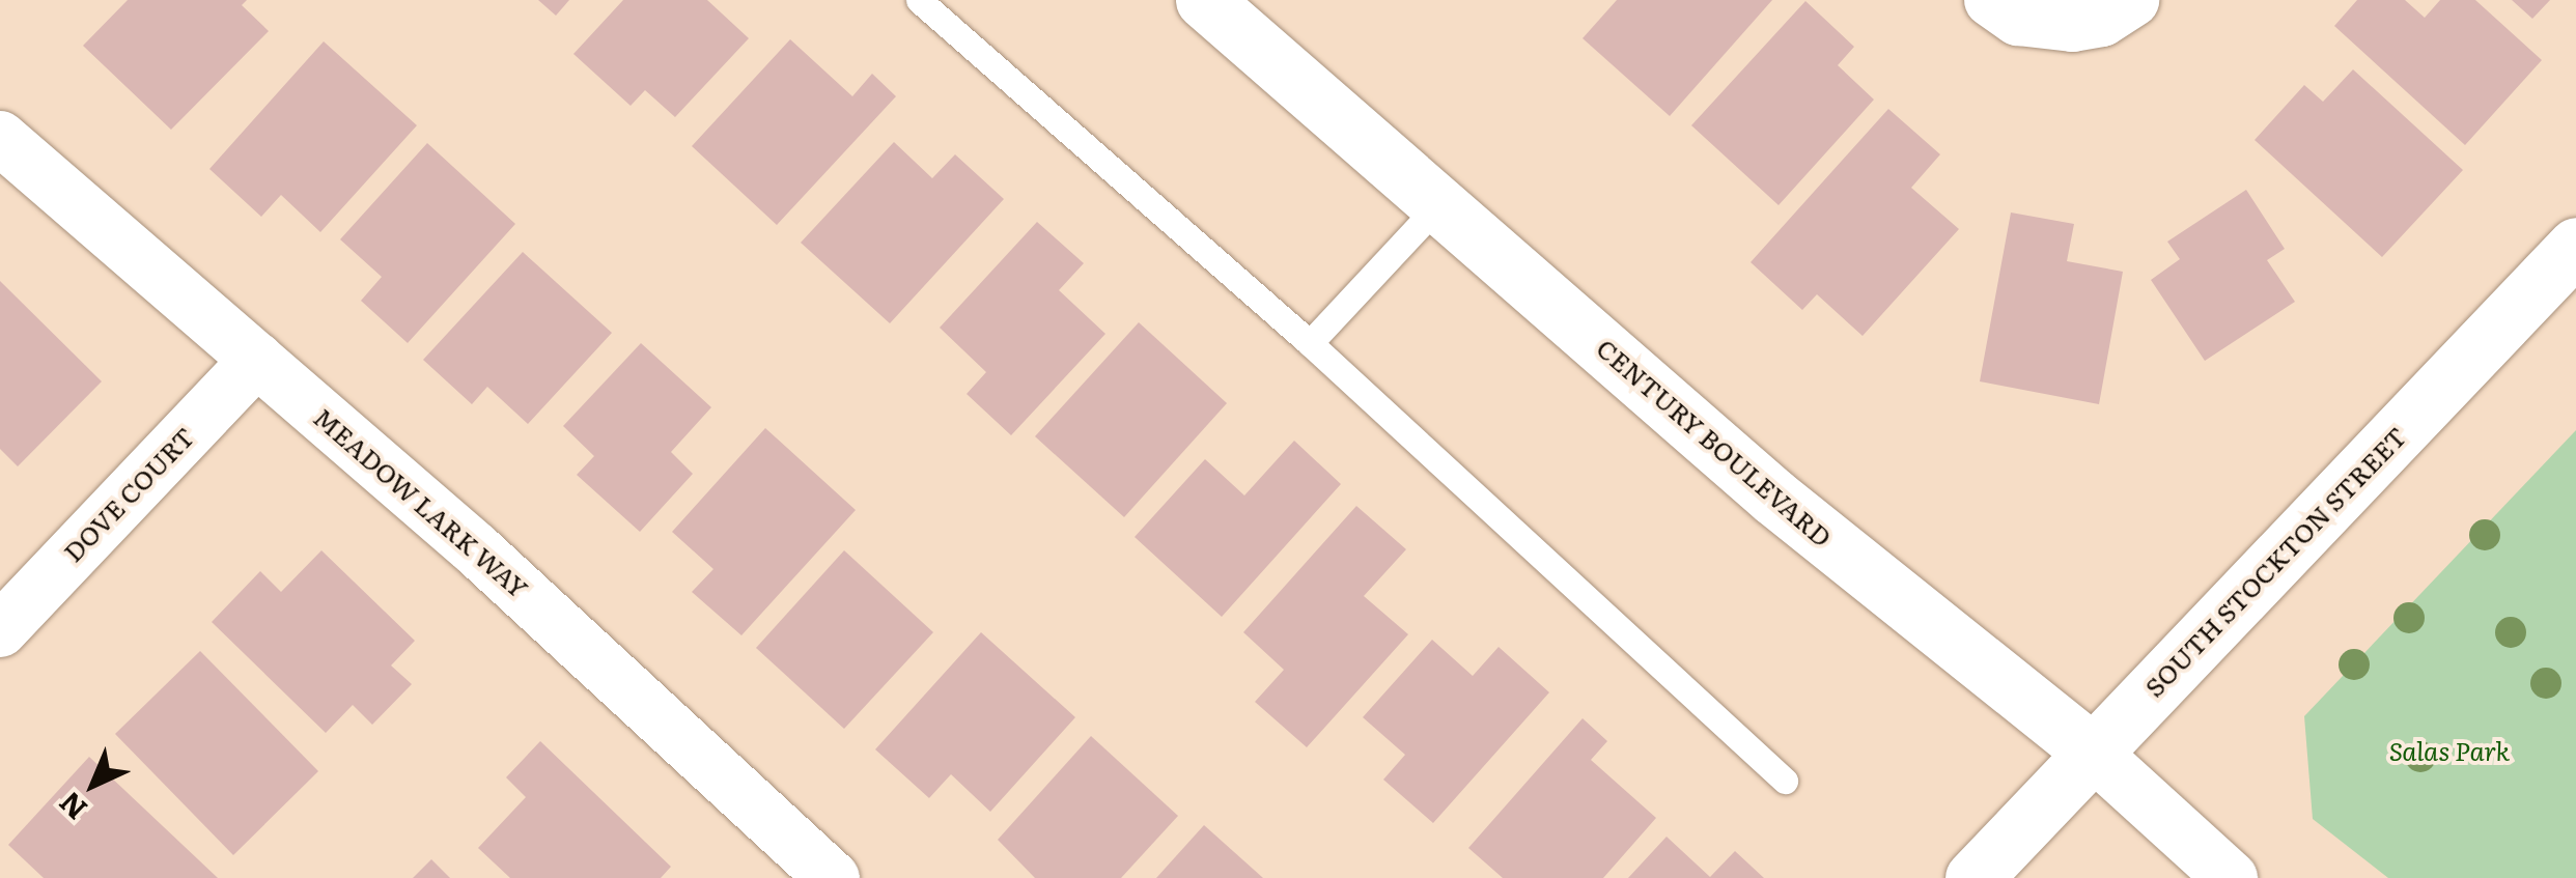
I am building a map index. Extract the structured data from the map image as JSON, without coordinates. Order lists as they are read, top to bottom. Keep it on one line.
{"streets":{"street":["CENTURY BOULEVARD","DOVE COURT","MEADOW LARK WAY","SOUTH STOCKTON STREET"]},"crossings":[["CENTURY BOULEVARD","SOUTH STOCKTON STREET"],["DOVE COURT","MEADOW LARK WAY"]],"parks":["Salas Park"],"north":"bottom left"}
